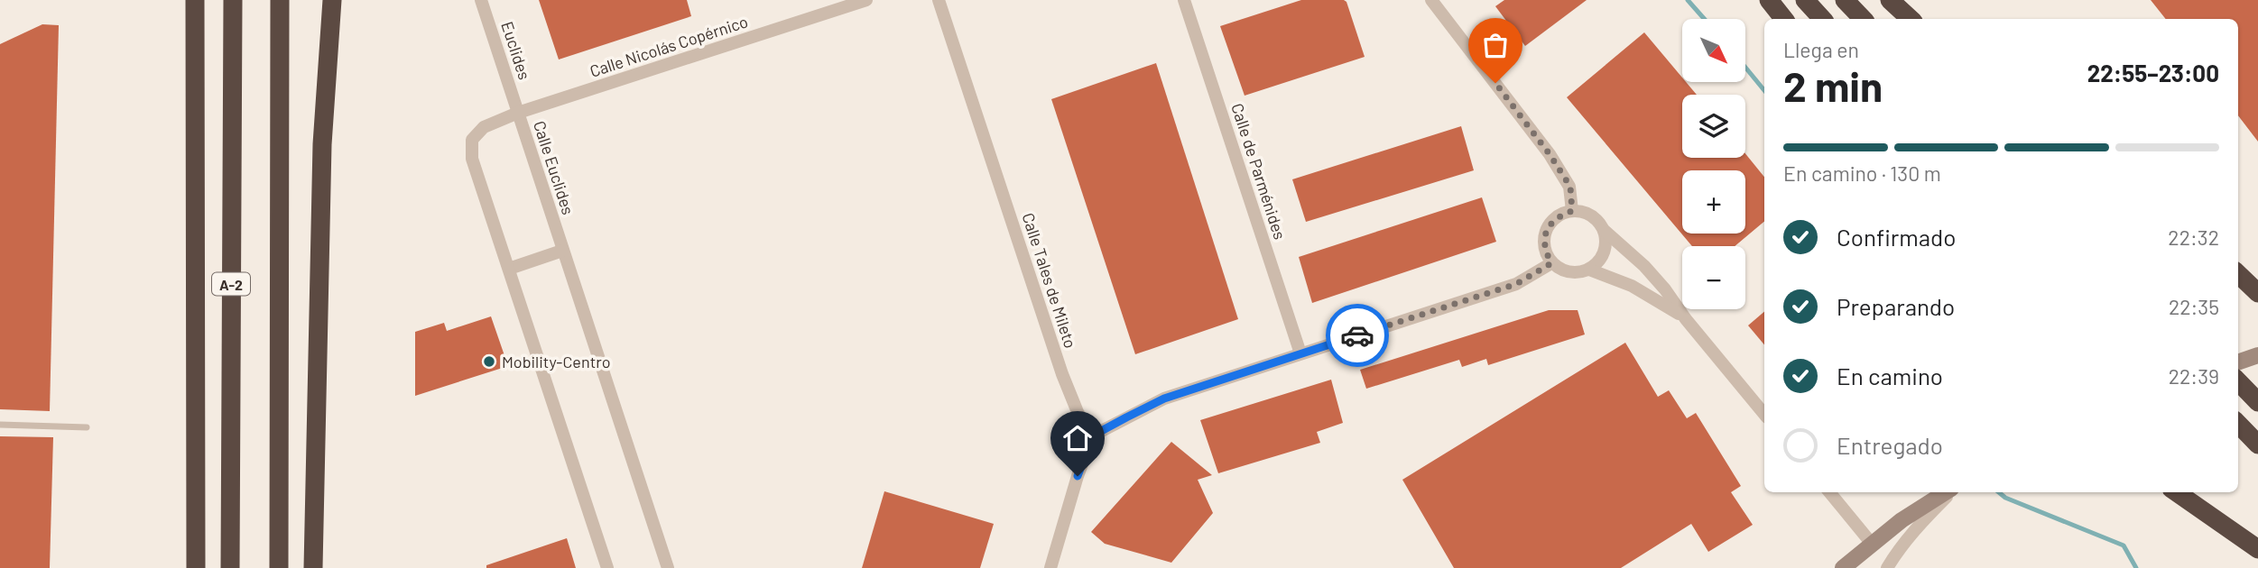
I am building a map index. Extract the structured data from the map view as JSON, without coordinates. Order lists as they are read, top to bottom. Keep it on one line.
{"streets":{"highway":["A-2"],"street":["Calle Nicolás Copérnico","Euclides","Calle Euclides","Calle de Parménides","Calle Tales de Mileto"]},"crossings":[["Calle Nicolás Copérnico","Euclides"],["Calle Nicolás Copérnico","Calle Euclides"],["Euclides","Calle Euclides"]],"places":["Mobility-Centro"],"north":"bottom right","page":{"map_buttons":["+","−"],"heading":["2 min","Llega en","22:55–23:00"],"bar":"En camino · 130 m","list":[["Confirmado","22:32"],["Preparando","22:35"],["En camino","22:39"],"Entregado"]}}
